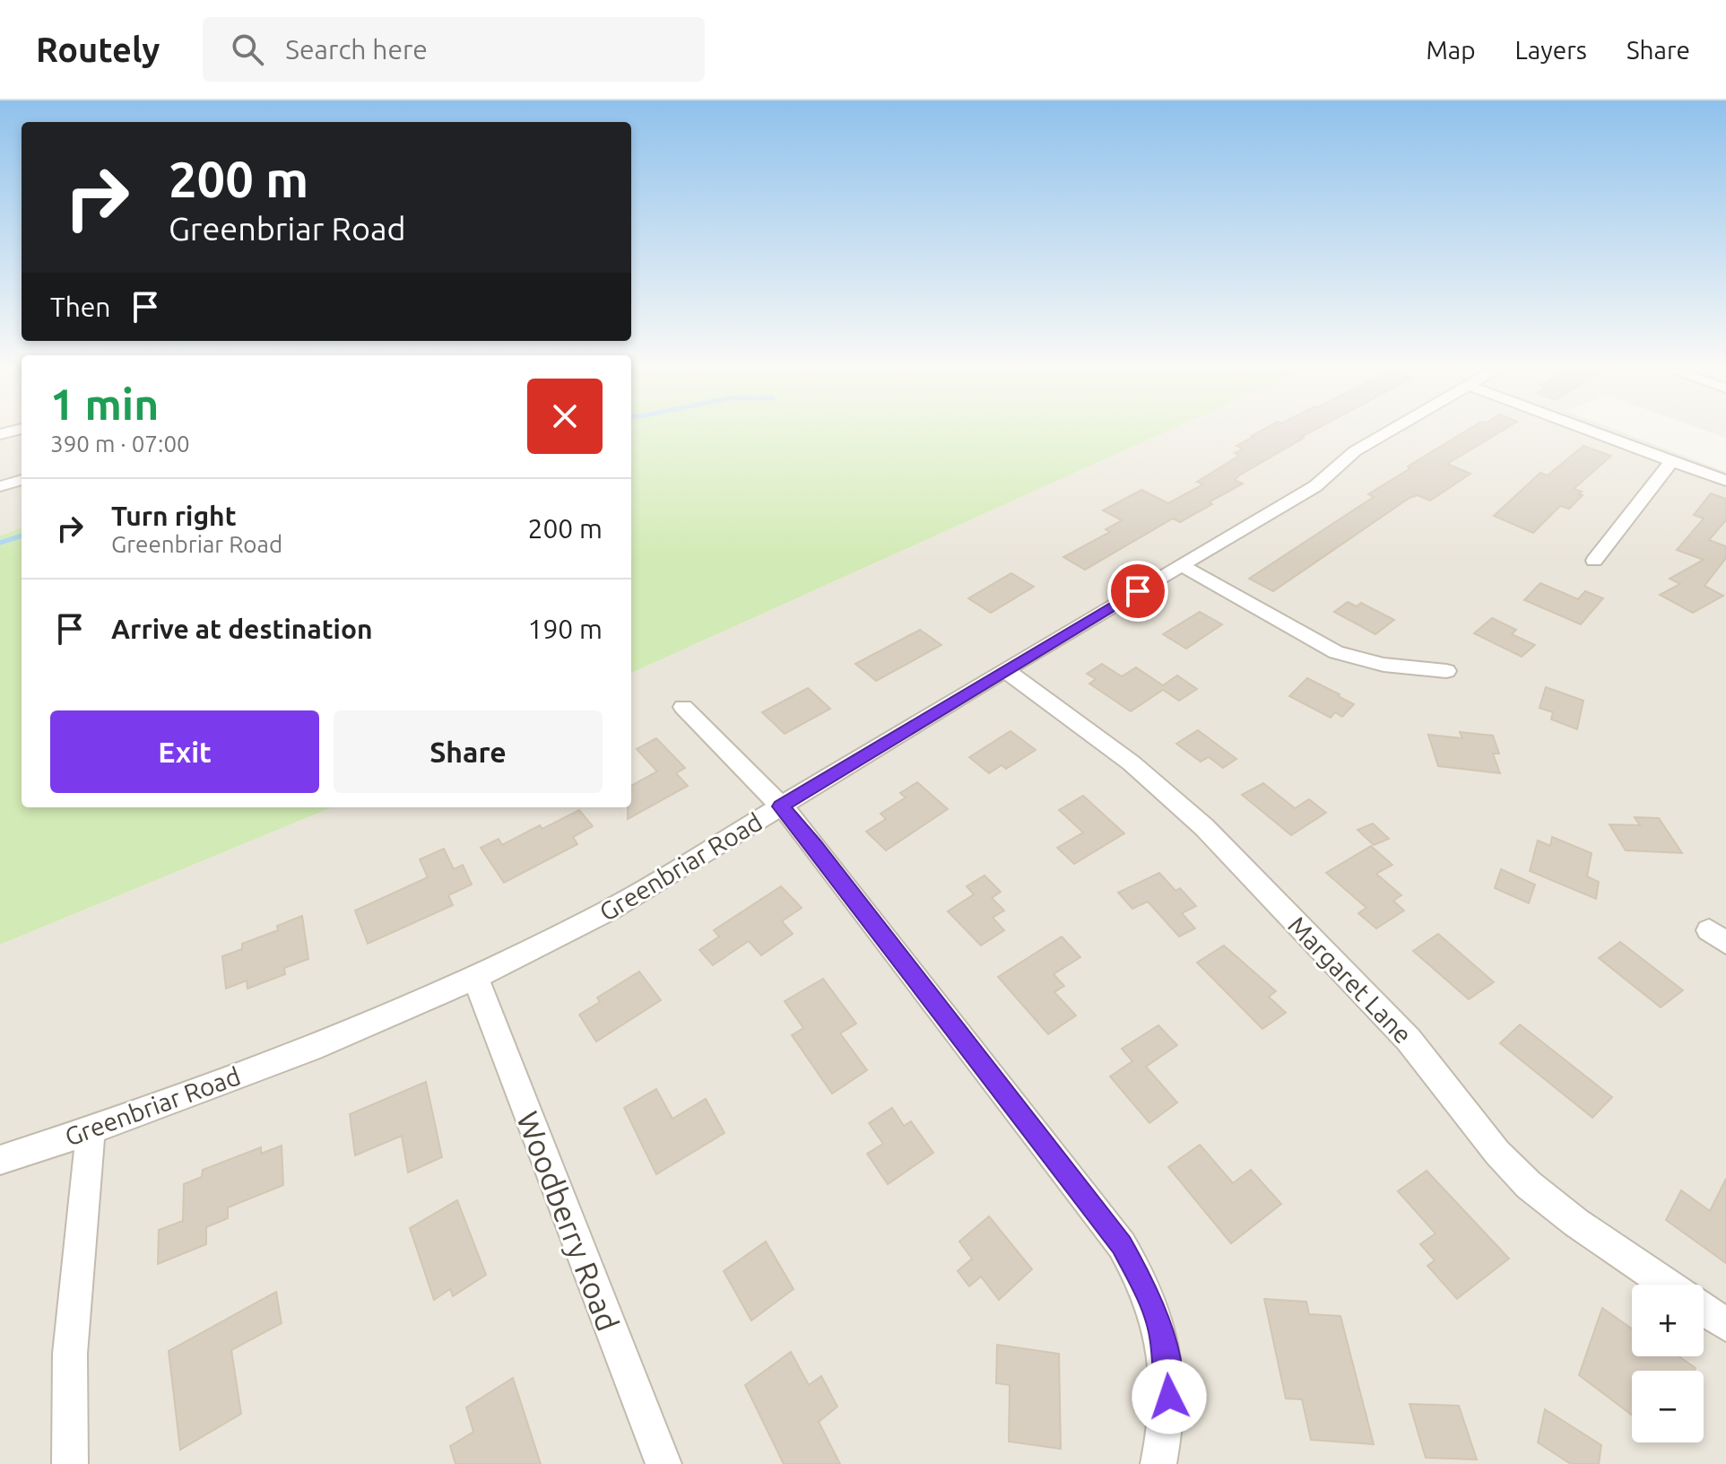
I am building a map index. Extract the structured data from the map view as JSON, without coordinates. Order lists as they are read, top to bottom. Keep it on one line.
{"streets":{"street":["Greenbriar Road","Margaret Lane","Woodberry Road"]},"crossings":[["Greenbriar Road","Margaret Lane"],["Greenbriar Road","Woodberry Road"]],"page":{"header":"Routely","search":"Search here","nav":["Map","Layers","Share"],"turn":["200 m","Greenbriar Road"],"then":"Then","heading":["1 min","390 m · 07:00"],"list":[{"name":"Turn right","note":"Greenbriar Road","value":"200 m"},{"name":"Arrive at destination","value":"190 m"}],"buttons":["Exit","Share"],"map_buttons":["+","−"]}}
